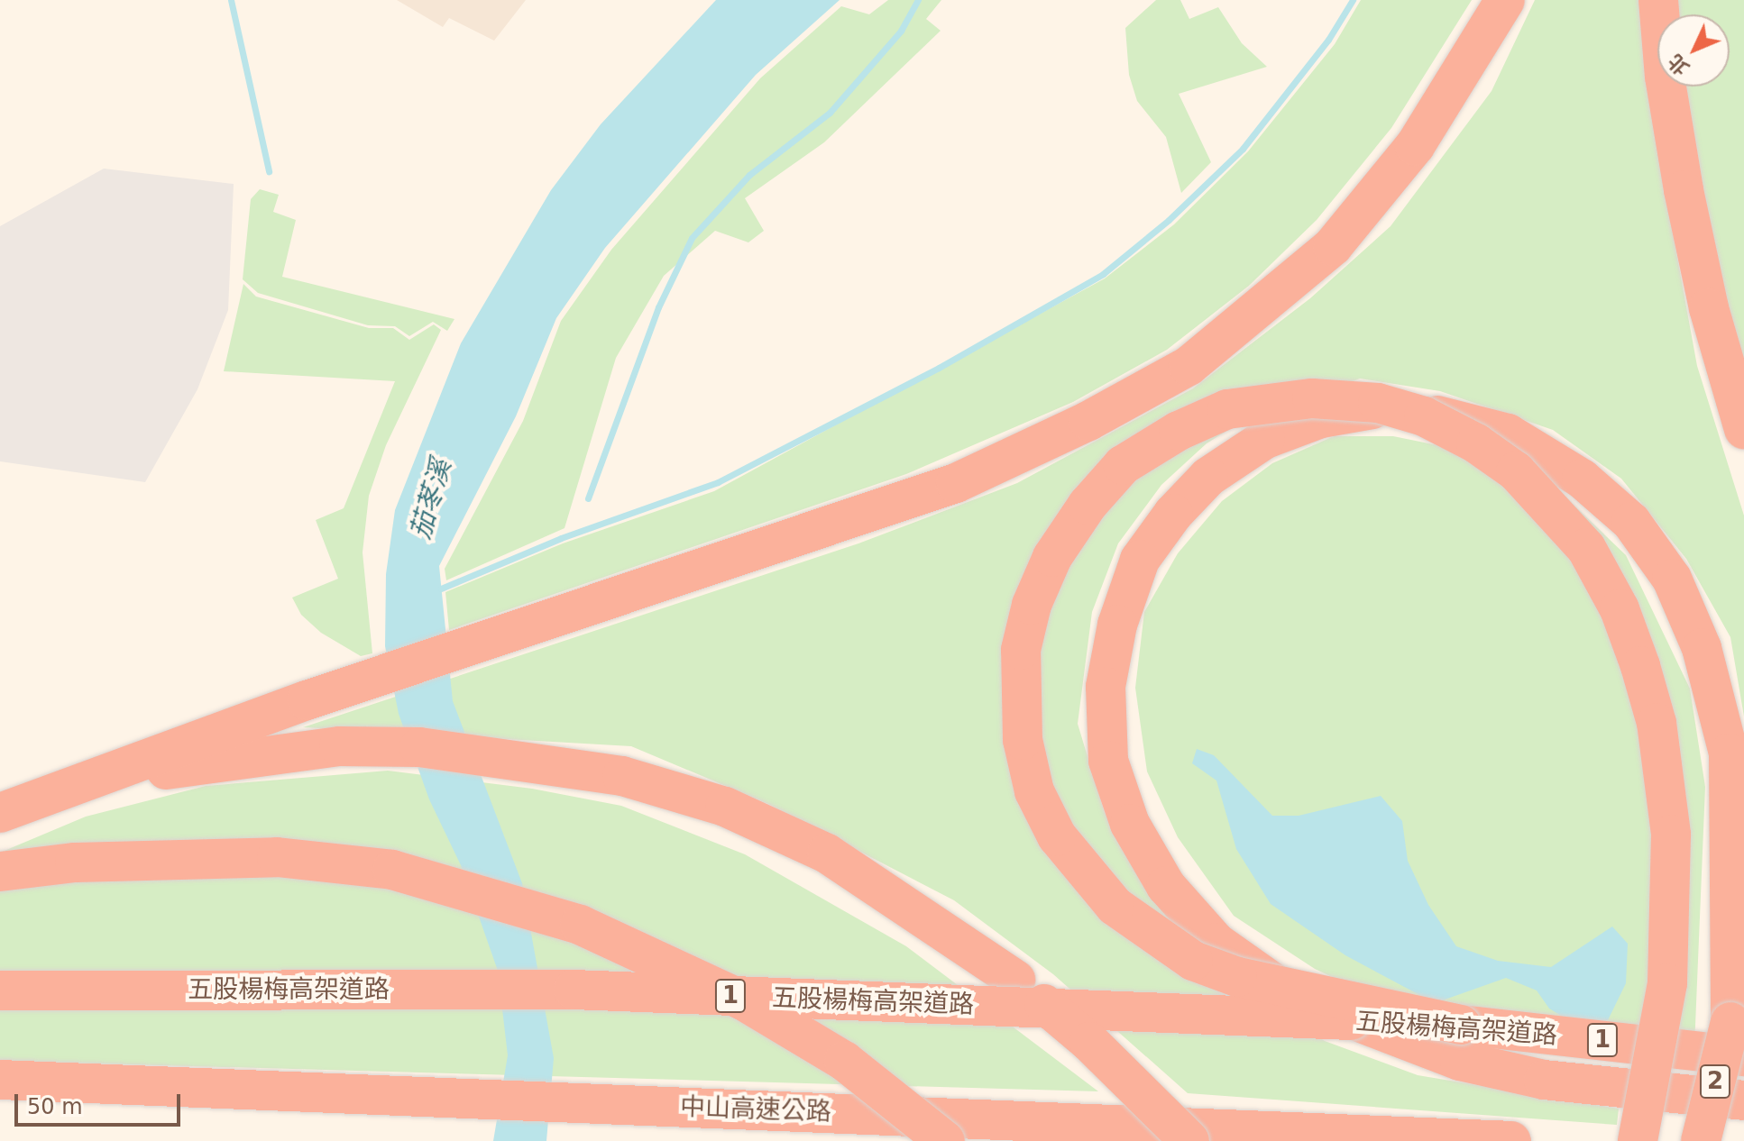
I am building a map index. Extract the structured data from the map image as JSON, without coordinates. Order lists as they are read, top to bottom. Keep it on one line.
{"streets":{"highway":["五股楊梅高架道路","1","2","中山高速公路"]},"crossings":[["五股楊梅高架道路","2"]],"water":["茄苳溪"],"scale_bar":"50 m","north":"bottom left"}
